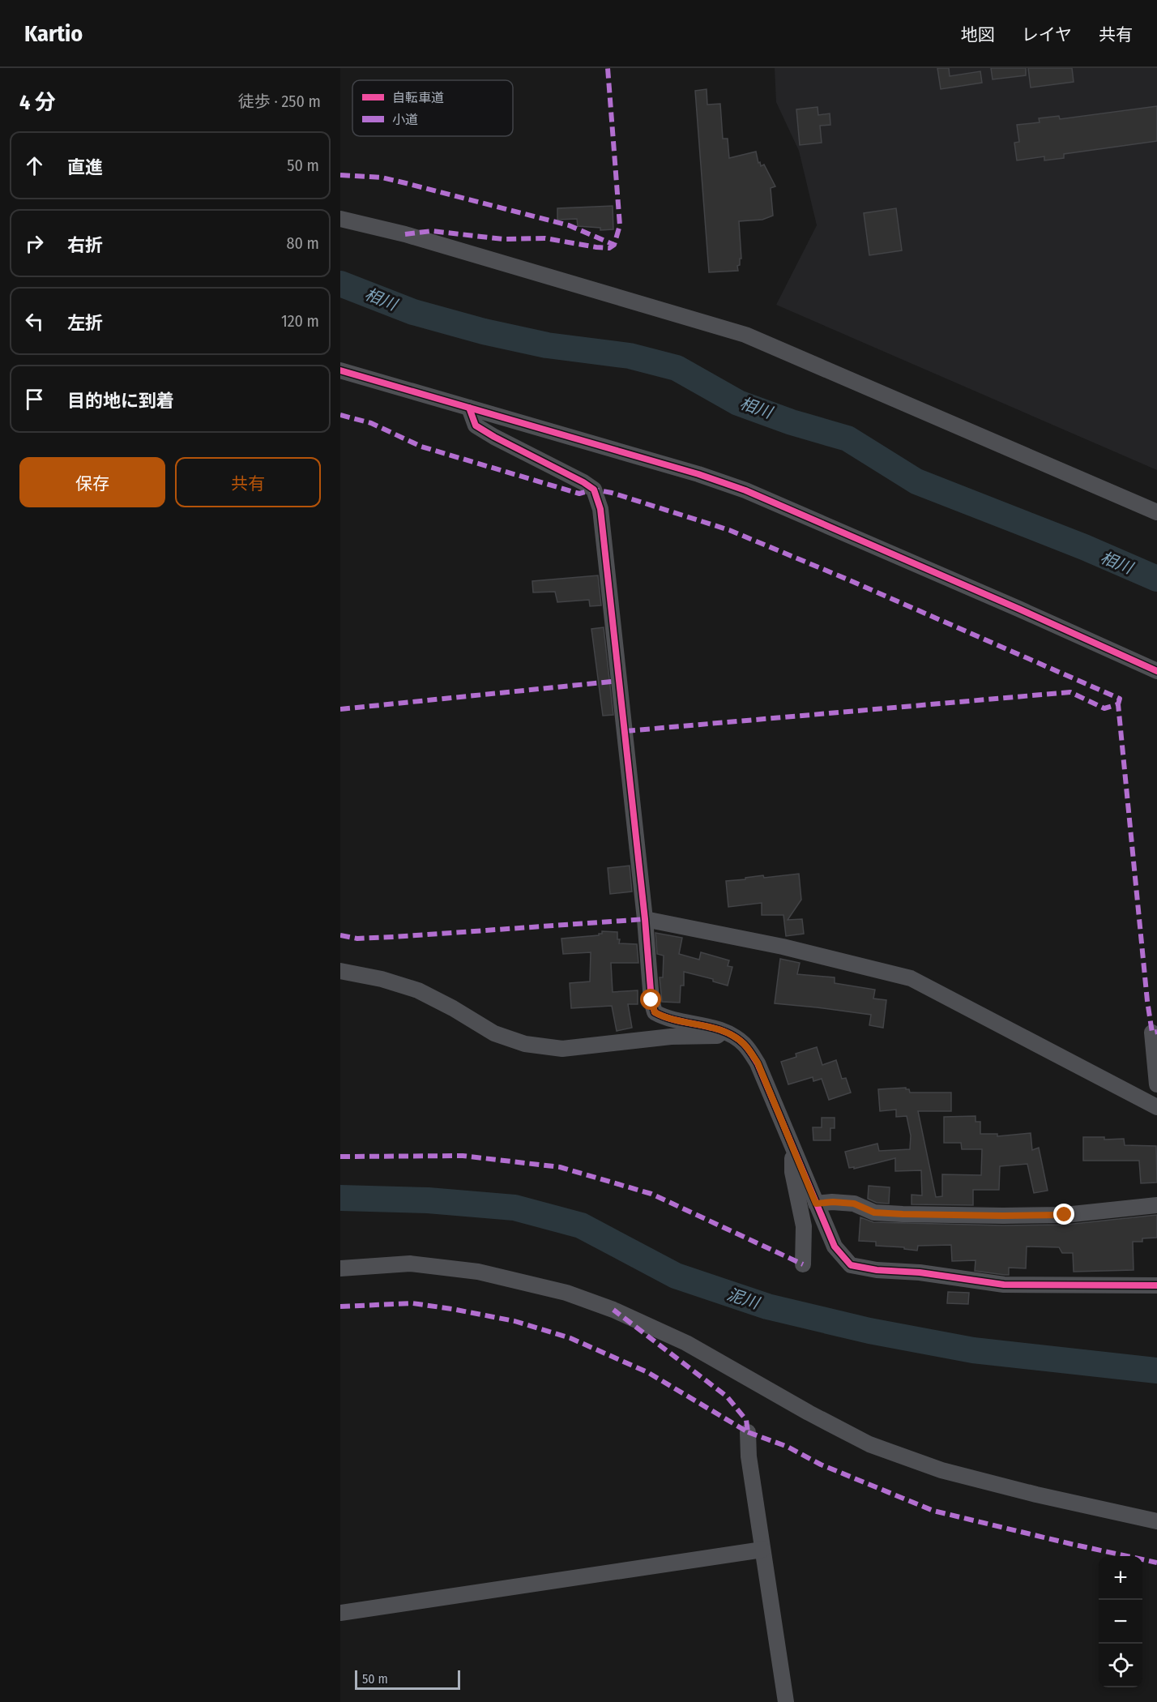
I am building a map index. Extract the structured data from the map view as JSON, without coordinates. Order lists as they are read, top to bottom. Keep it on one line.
{"water":["相川","泥川"],"legend":["自転車道","小道"],"scale_bar":"50 m","page":{"header":"Kartio","nav":["地図","レイヤ","共有"],"heading":["4 分","徒歩 · 250 m"],"list":[["直進","50 m"],["右折","80 m"],["左折","120 m"],"目的地に到着"],"buttons":["保存","共有"],"map_buttons":["+","−"],"scale":"50 m"}}
